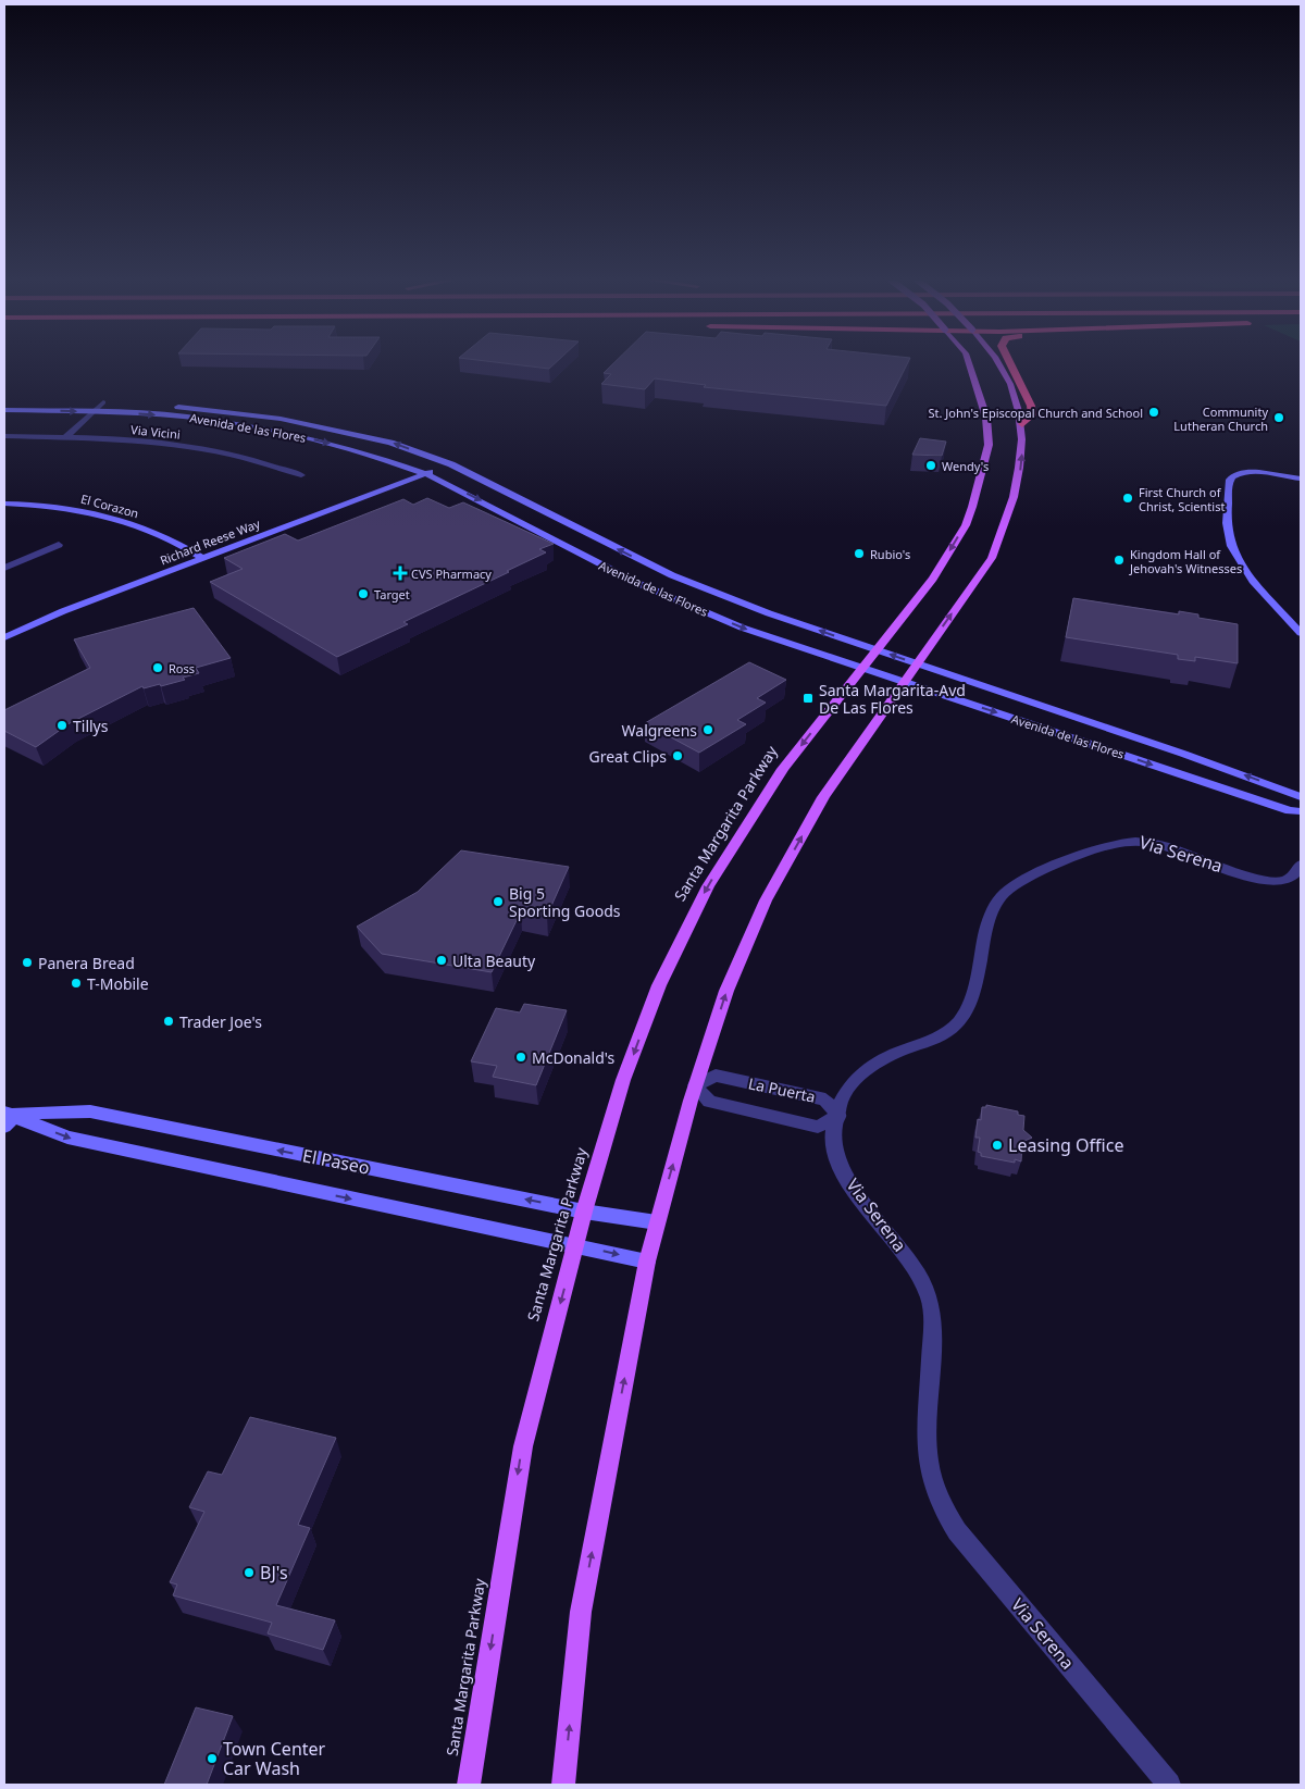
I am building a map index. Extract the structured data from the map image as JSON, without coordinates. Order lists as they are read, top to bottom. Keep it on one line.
{"streets":{"main road":["Avenida de las Flores","El Corazon","Richard Reese Way","Santa Margarita Parkway","El Paseo"],"street":["Via Vicini","Via Serena","La Puerta"]},"crossings":[["Avenida de las Flores","Richard Reese Way"],["Avenida de las Flores","Santa Margarita Parkway"],["El Corazon","Richard Reese Way"],["Santa Margarita Parkway","El Paseo"],["Via Serena","La Puerta"]],"places":{"other":["St. John's Episcopal Church and School","Community Lutheran Church","Wendy's","First Church of Christ, Scientist","Rubio's","Kingdom Hall of Jehovah's Witnesses","Target","Ross","Tillys","Walgreens","Great Clips","Big 5 Sporting Goods","Ulta Beauty","Panera Bread","T-Mobile","Trader Joe's","McDonald's","Leasing Office","BJ's","Town Center Car Wash"],"health":["CVS Pharmacy"],"transit":["Santa Margarita-Avd De Las Flores"]}}
